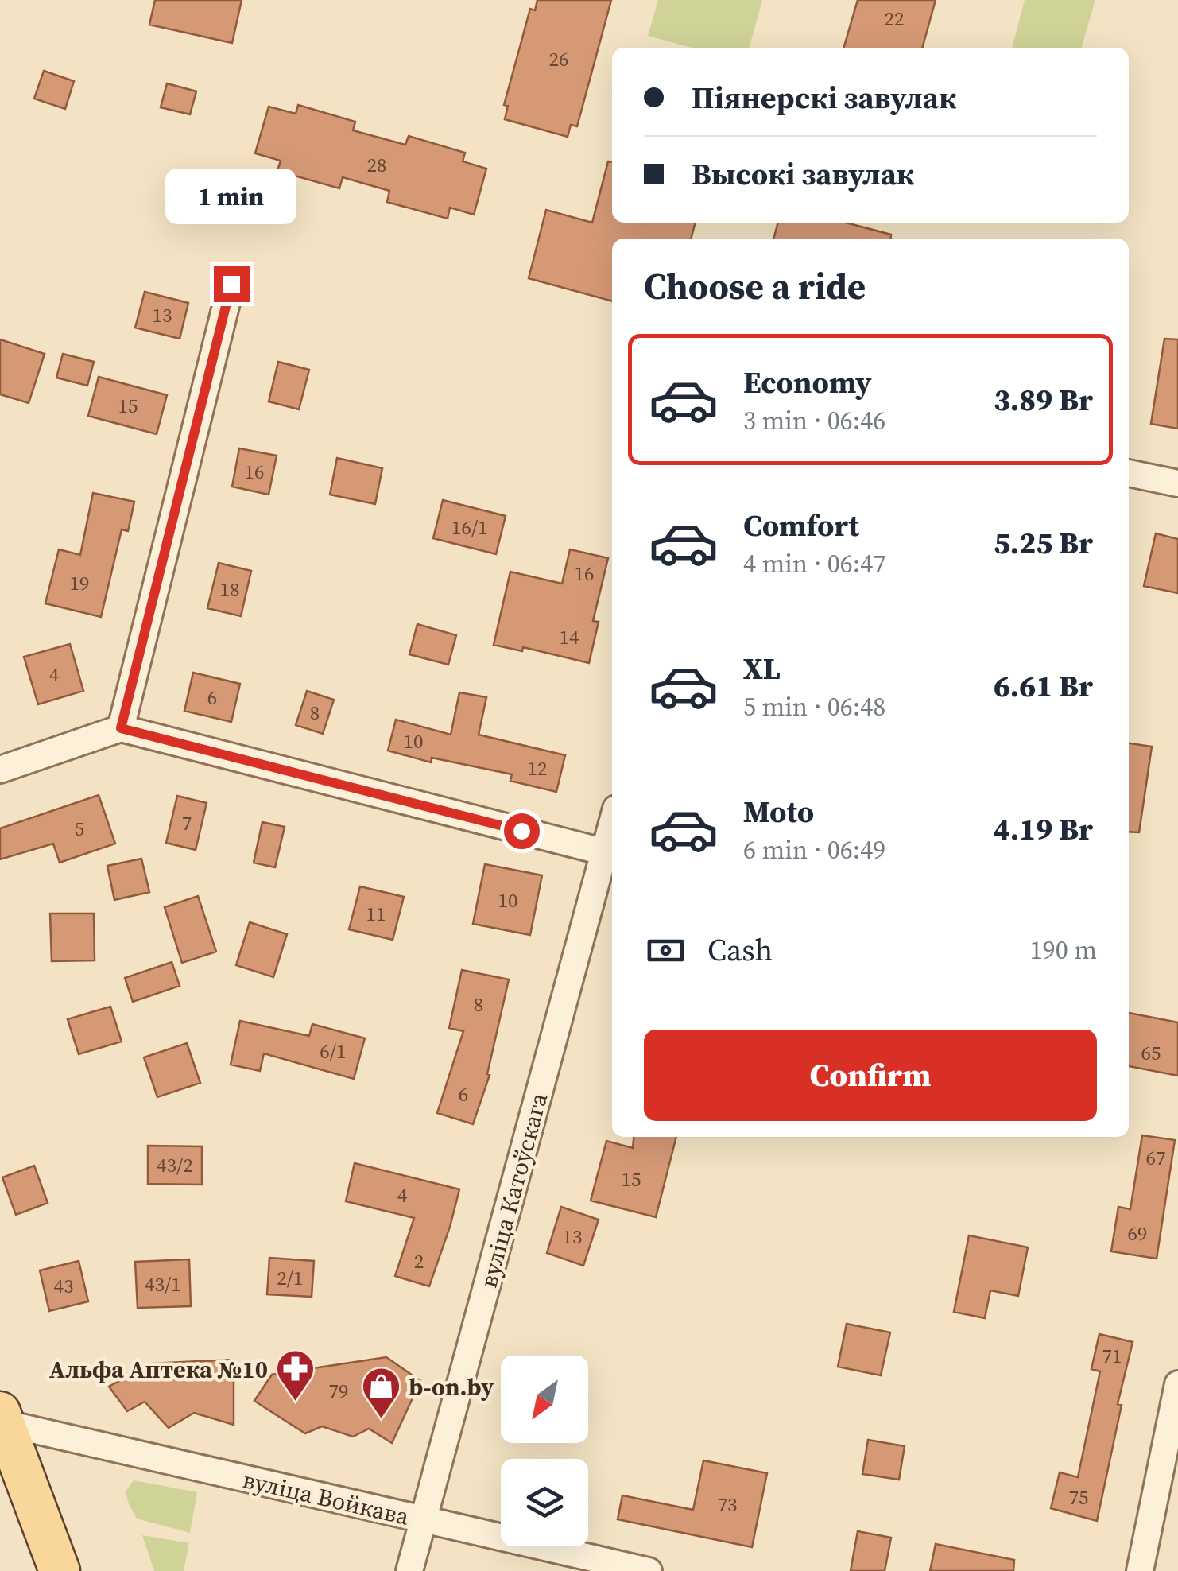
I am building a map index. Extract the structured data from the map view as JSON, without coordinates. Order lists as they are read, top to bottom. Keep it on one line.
{"streets":{"street":["вуліца Катоўскага","вуліца Войкава"]},"crossings":[["вуліца Катоўскага","вуліца Войкава"]],"places":{"pharmacy":["Альфа Аптека №10"],"shop":["b-on.by"]},"house_numbers":["22","26","28","13","15","16","16/1","16","19","18","14","4","6","8","10","12","7","5","10","11","8","6/1","65","6","67","43/2","15","4","69","13","2","2/1","43/1","43","71","79","75","73"],"north":"bottom left","page":{"banner":["Піянерскі завулак","Высокі завулак"],"bubble":"1 min","heading":"Choose a ride","list":[{"name":"Economy","note":"3 min · 06:46","value":"3.89 Br"},{"name":"Comfort","note":"4 min · 06:47","value":"5.25 Br"},{"name":"XL","note":"5 min · 06:48","value":"6.61 Br"},{"name":"Moto","note":"6 min · 06:49","value":"4.19 Br"}],"pay":["Cash","190 m"],"buttons":"Confirm"}}
